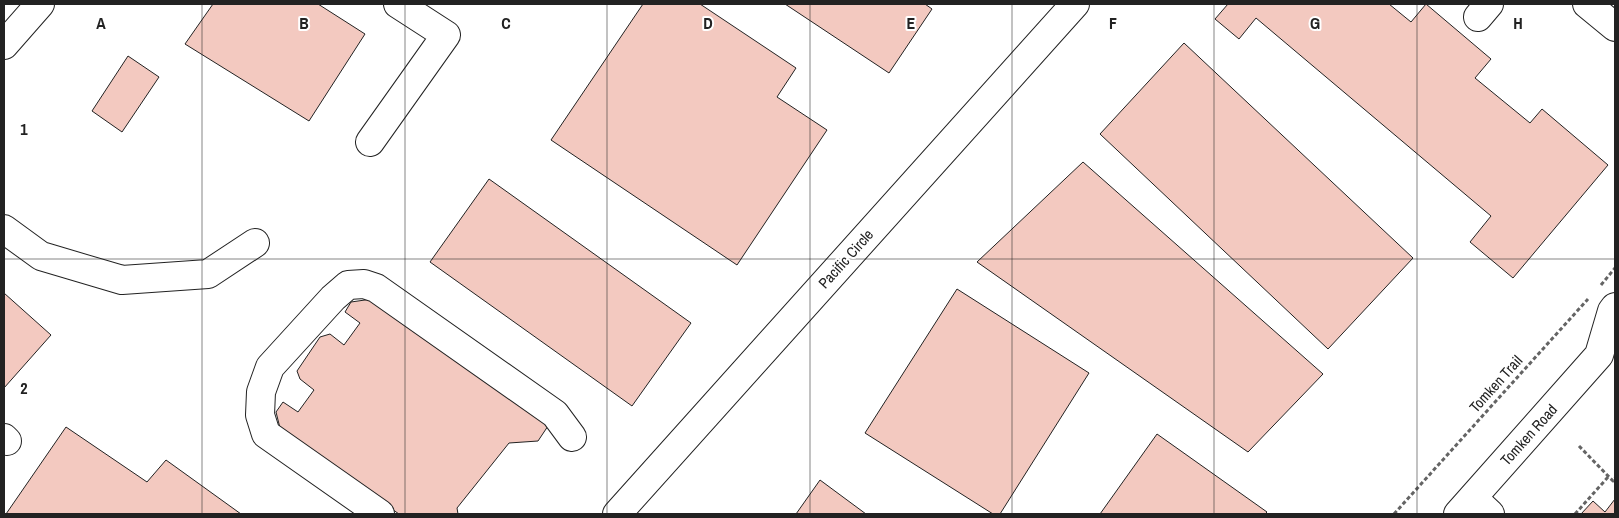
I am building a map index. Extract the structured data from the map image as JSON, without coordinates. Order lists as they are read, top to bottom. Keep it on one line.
{"streets":{"street":["Pacific Circle","Tomken Road"],"path":["Tomken Trail"]},"grid":{"columns":["A","B","C","D","E","F","G","H"],"rows":["1","2"]}}
